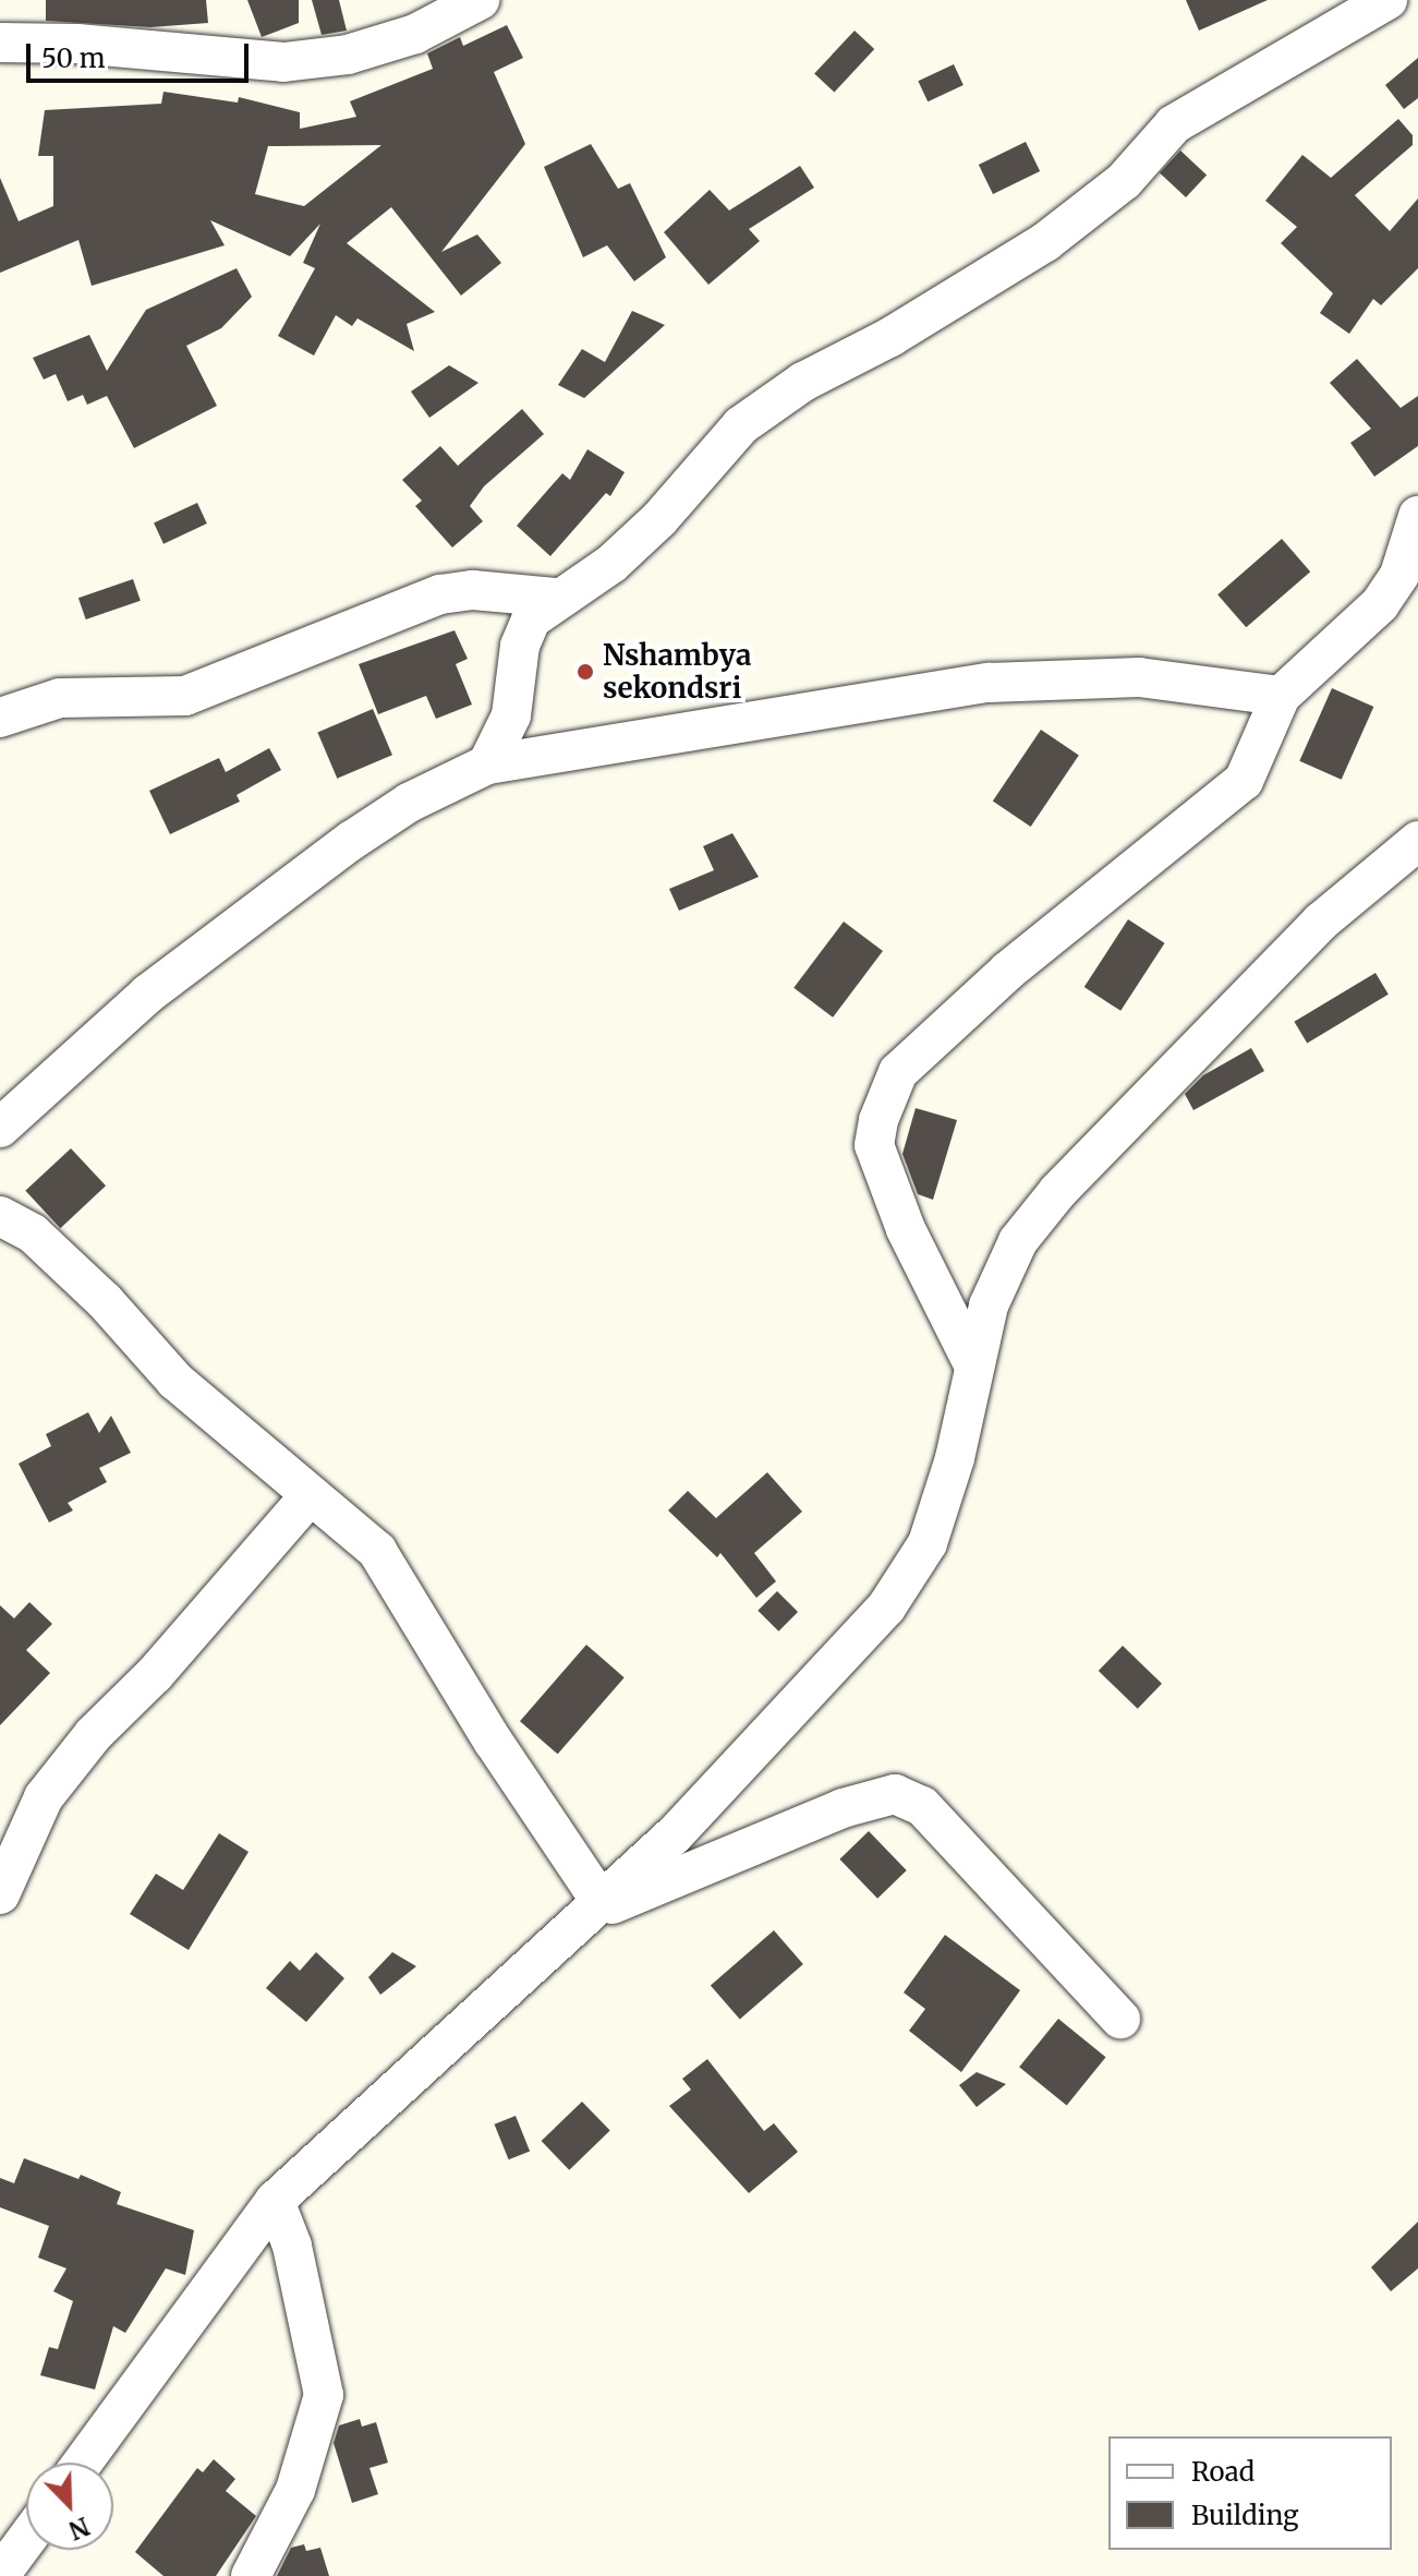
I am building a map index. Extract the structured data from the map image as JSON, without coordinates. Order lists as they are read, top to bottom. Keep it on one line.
{"places":["Nshambya sekondsri"],"legend":["Road","Building"],"scale_bar":"50 m","north":"bottom right"}
